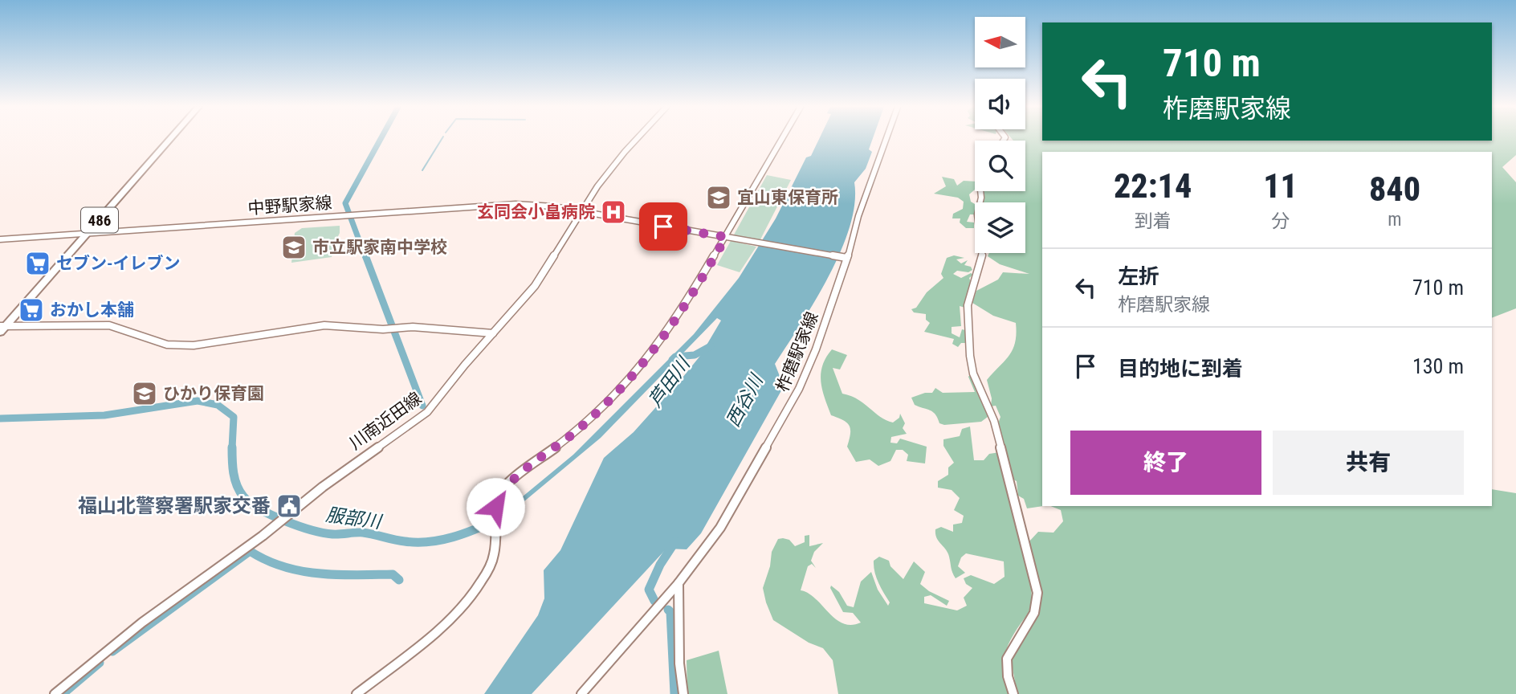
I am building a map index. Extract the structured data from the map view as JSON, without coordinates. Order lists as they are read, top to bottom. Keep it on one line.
{"streets":{"highway":["486"],"street":["中野駅家線","柞磨駅家線","川南近田線"]},"crossings":[["中野駅家線","486"],["中野駅家線","川南近田線"]],"water":["芦田川","西谷川","服部川"],"places":{"school or university":["宜山東保育所","市立駅家南中学校","ひかり保育園"],"hospital":["玄同会小畠病院"],"supermarket":["セブン-イレブン","おかし本舗"],"public building":["福山北警察署駅家交番"]},"north":"left","page":{"turn":["710 m","柞磨駅家線"],"eta":["22:14","到着","11","分","840","m"],"list":[{"name":"左折","note":"柞磨駅家線","value":"710 m"},{"name":"目的地に到着","value":"130 m"}],"buttons":["終了","共有"]}}
